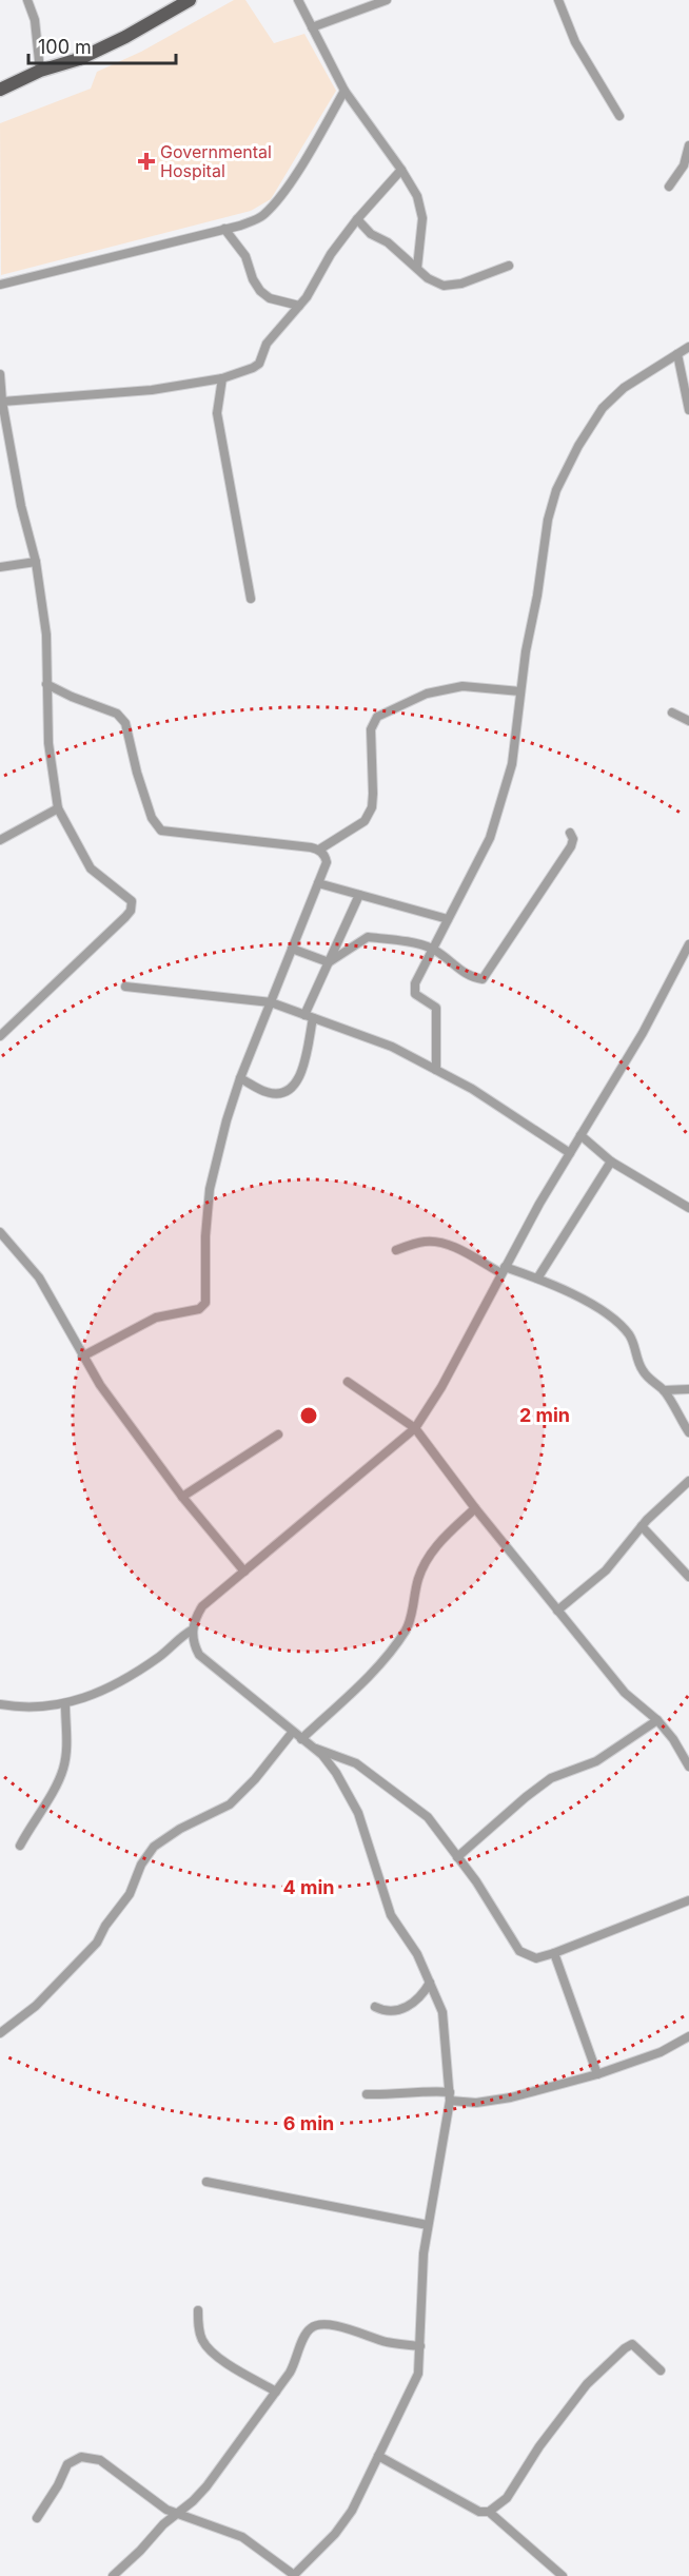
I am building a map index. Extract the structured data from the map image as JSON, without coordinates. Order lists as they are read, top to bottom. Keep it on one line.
{"places":{"health":["Governmental Hospital"]},"scale_bar":"100 m","rings":["2 min","4 min","6 min"]}
